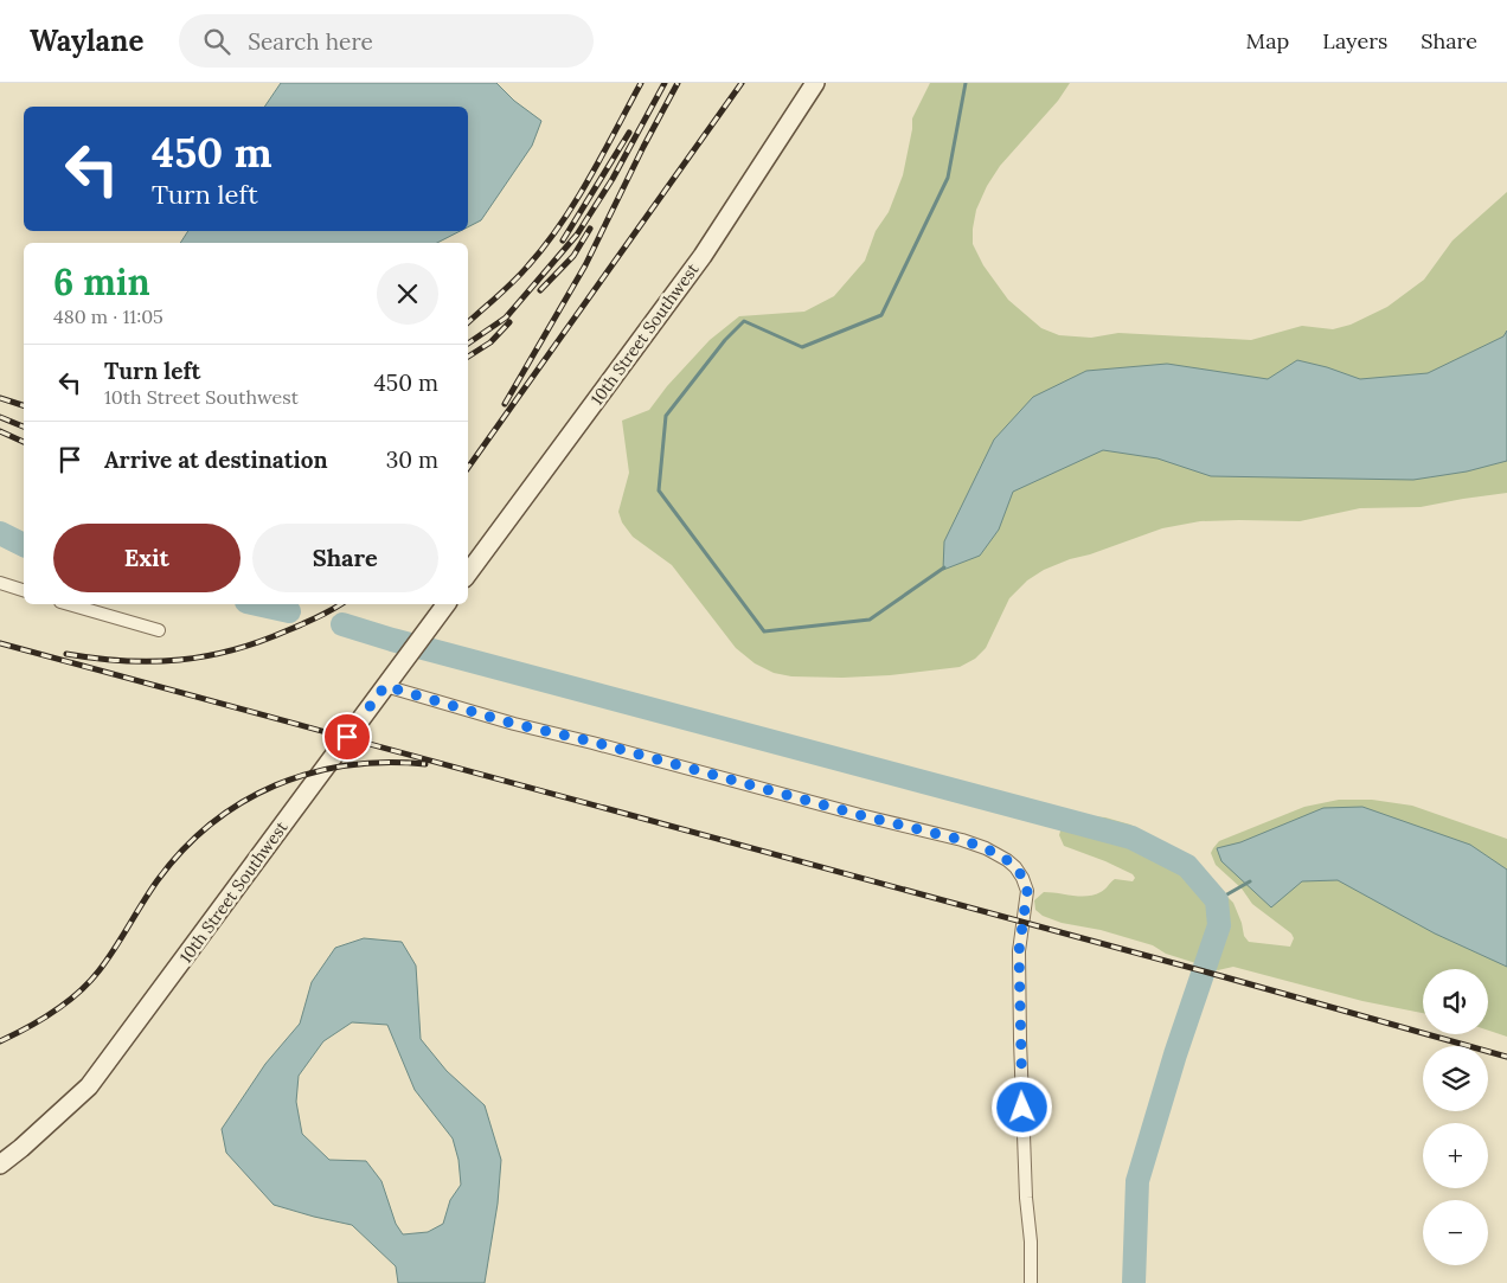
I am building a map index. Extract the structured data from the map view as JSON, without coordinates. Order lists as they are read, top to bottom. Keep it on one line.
{"streets":{"main road":["10th Street Southwest"]},"page":{"header":"Waylane","search":"Search here","nav":["Map","Layers","Share"],"turn":["450 m","Turn left"],"heading":["6 min","480 m · 11:05"],"list":[{"name":"Turn left","note":"10th Street Southwest","value":"450 m"},{"name":"Arrive at destination","value":"30 m"}],"buttons":["Exit","Share"],"map_buttons":["+","−"]}}
